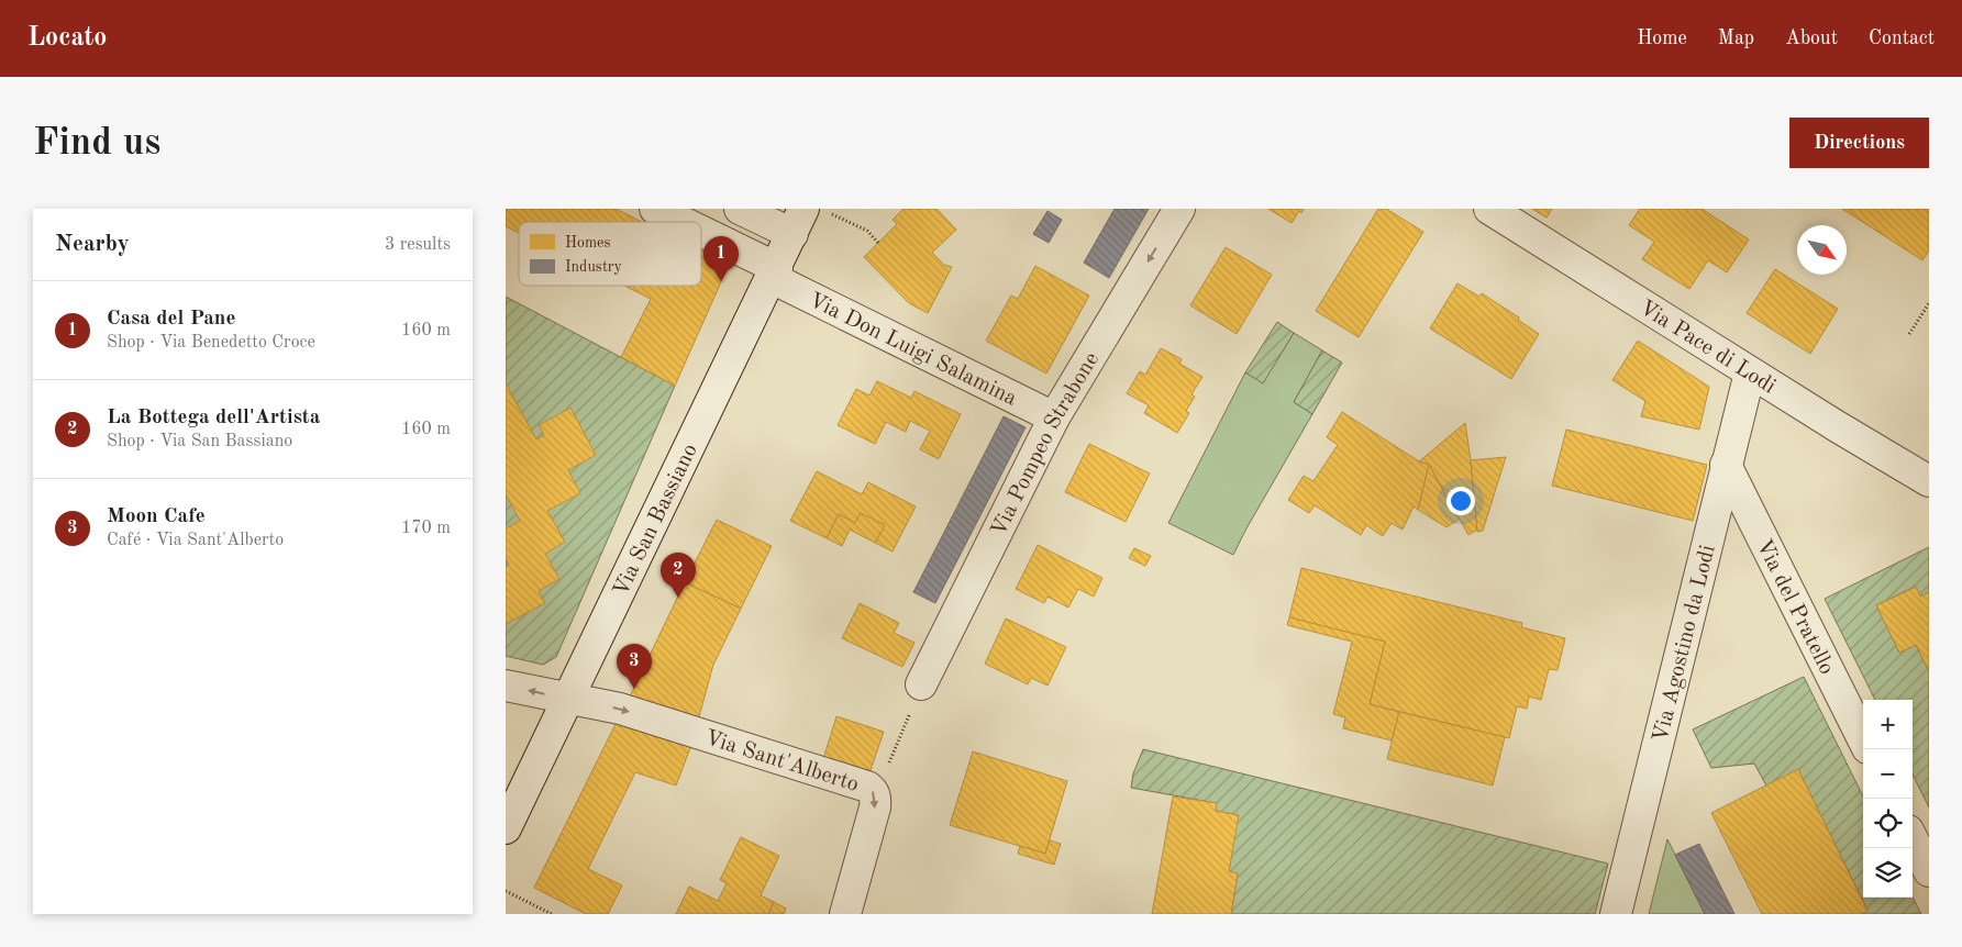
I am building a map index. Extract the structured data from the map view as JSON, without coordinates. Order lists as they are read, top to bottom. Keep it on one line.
{"streets":{"street":["Via Pace di Lodi","Via Don Luigi Salamina","Via Pompeo Strabone","Via San Bassiano","Via del Pratello","Via Agostino da Lodi","Via Sant'Alberto"]},"crossings":[["Via Pace di Lodi","Via Agostino da Lodi"],["Via Don Luigi Salamina","Via Pompeo Strabone"],["Via Don Luigi Salamina","Via San Bassiano"],["Via San Bassiano","Via Sant'Alberto"],["Via del Pratello","Via Agostino da Lodi"]],"one_way":["Via Pompeo Strabone"],"legend":["Homes","Industry"],"north":"bottom right","page":{"header":"Locato","nav":["Home","Map","About","Contact"],"buttons":"Directions","title":"Find us","heading":["Nearby","3 results"],"pins":["1","2","3"],"list":[{"mark":"1","name":"Casa del Pane","note":"Shop · Via Benedetto Croce","value":"160 m"},{"mark":"2","name":"La Bottega dell'Artista","note":"Shop · Via San Bassiano","value":"160 m"},{"mark":"3","name":"Moon Cafe","note":"Café · Via Sant'Alberto","value":"170 m"}],"map_buttons":["+","−"]}}
